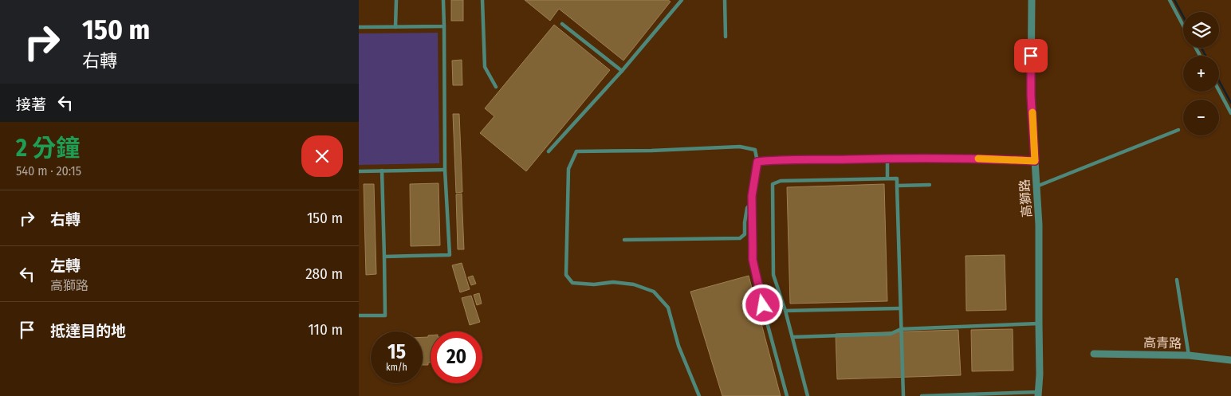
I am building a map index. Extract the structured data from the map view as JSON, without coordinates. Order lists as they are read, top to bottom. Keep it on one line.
{"streets":{"street":["高獅路","高青路"]},"page":{"turn":["150 m","右轉"],"map_buttons":["+","−"],"then":"接著","heading":["2 分鐘","540 m · 20:15"],"list":[{"name":"右轉","value":"150 m"},{"name":"左轉","note":"高獅路","value":"280 m"},{"name":"抵達目的地","value":"110 m"}],"speed":"15 km/h","limit":"20"}}
